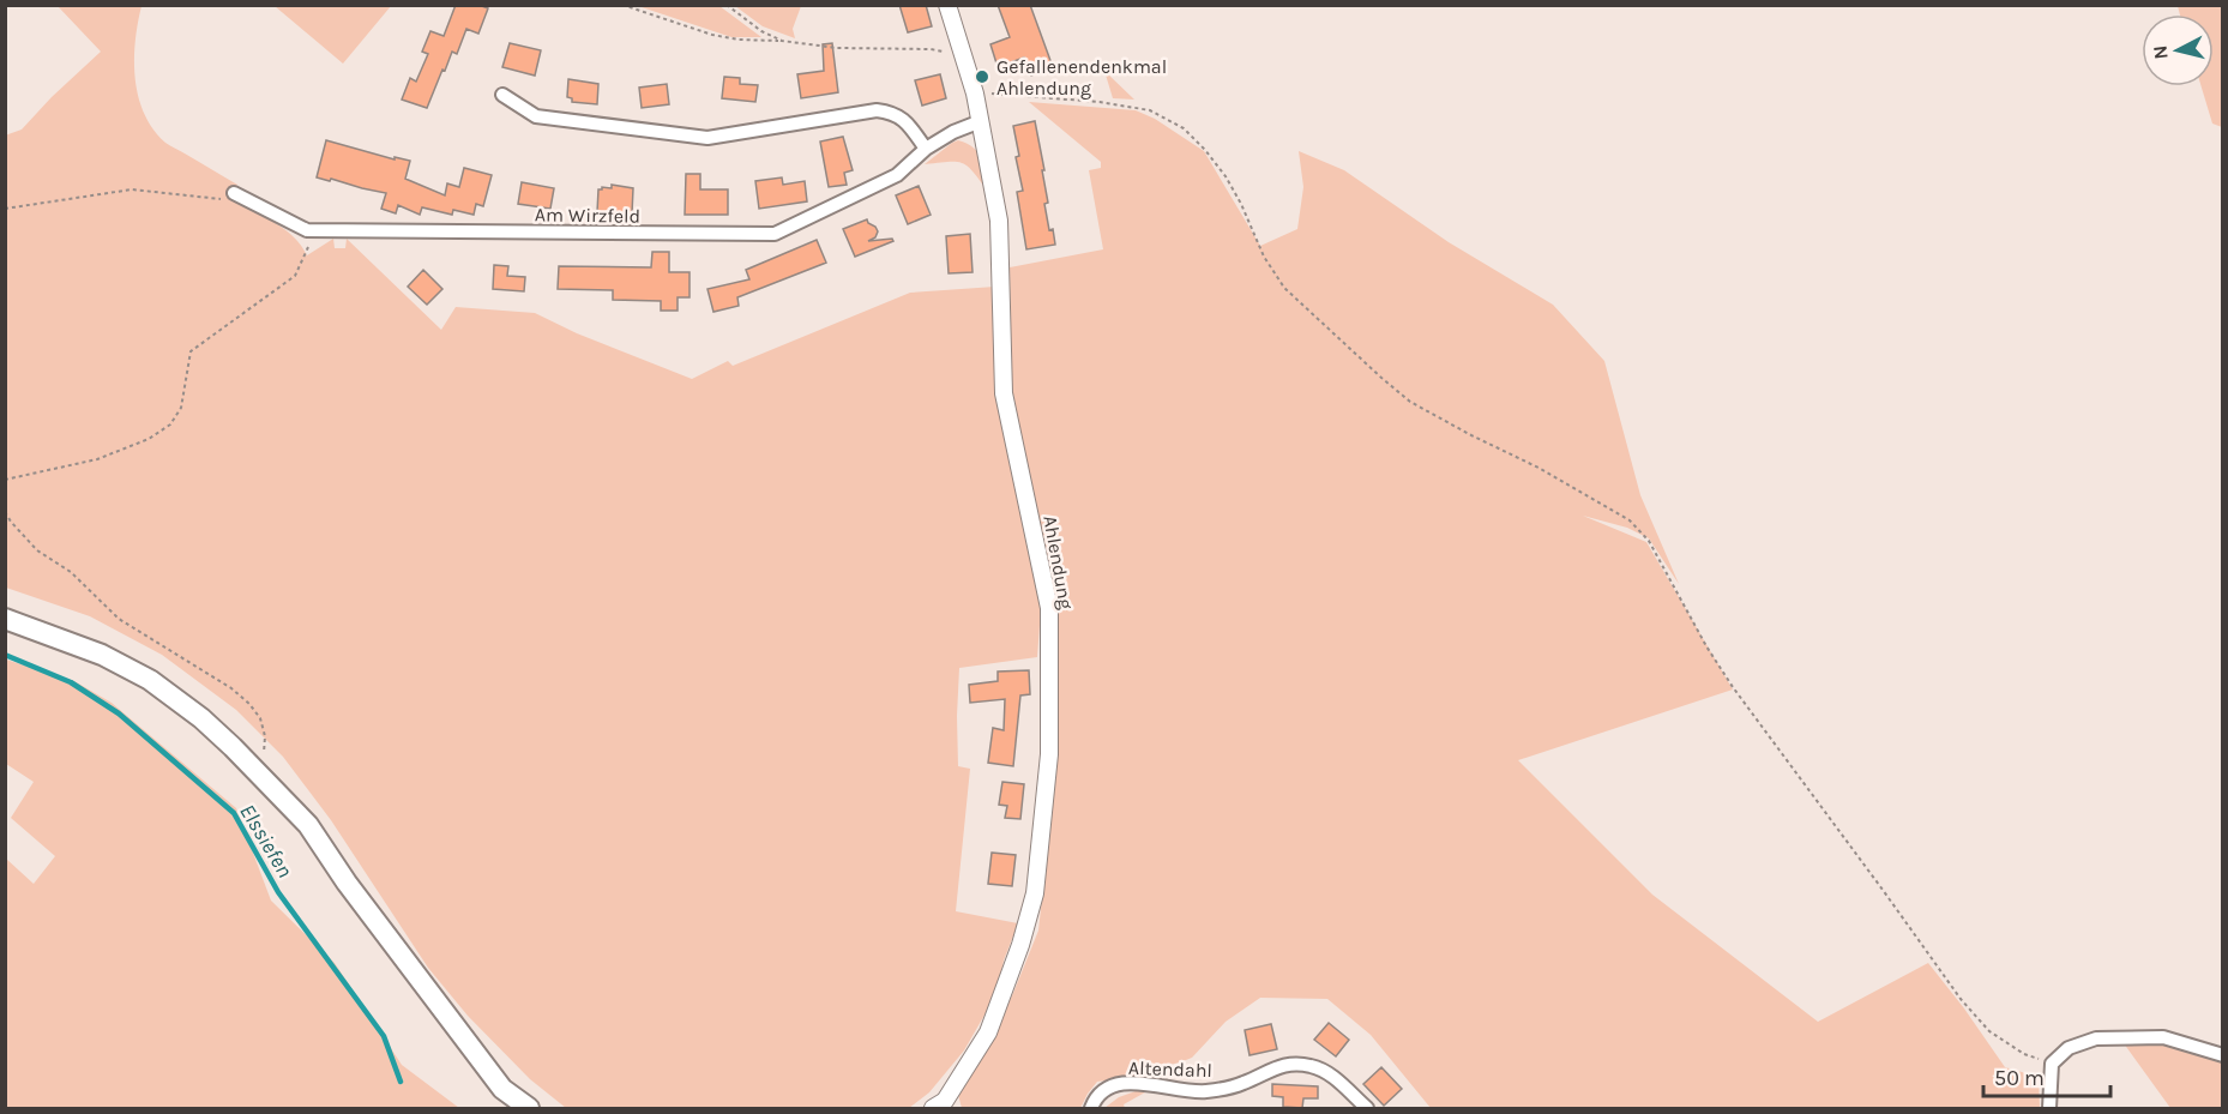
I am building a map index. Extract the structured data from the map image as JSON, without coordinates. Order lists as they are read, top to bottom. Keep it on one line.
{"streets":{"street":["Am Wirzfeld","Ahlendung","Altendahl"]},"crossings":[["Am Wirzfeld","Ahlendung"]],"water":["Elssiefen"],"places":["Gefallenendenkmal Ahlendung"],"scale_bar":"50 m","north":"left"}
